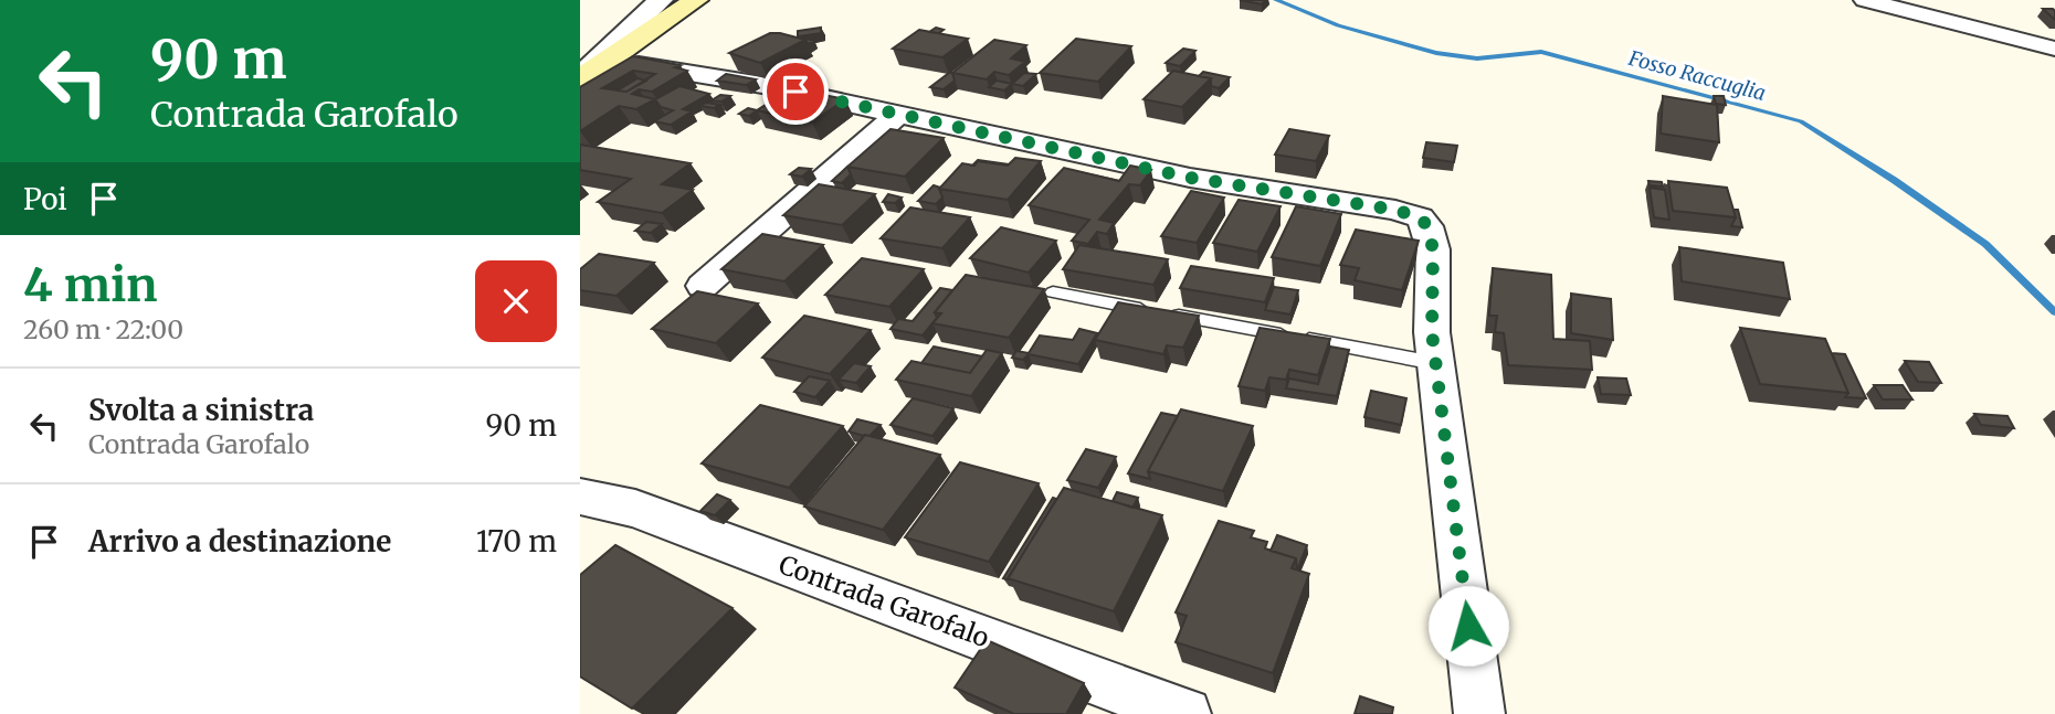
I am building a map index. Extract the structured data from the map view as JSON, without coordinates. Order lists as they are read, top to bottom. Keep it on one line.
{"streets":{"street":["Contrada Garofalo"]},"water":["Fosso Raccuglia"],"page":{"turn":["90 m","Contrada Garofalo"],"then":"Poi","heading":["4 min","260 m · 22:00"],"list":[{"name":"Svolta a sinistra","note":"Contrada Garofalo","value":"90 m"},{"name":"Arrivo a destinazione","value":"170 m"}]}}
